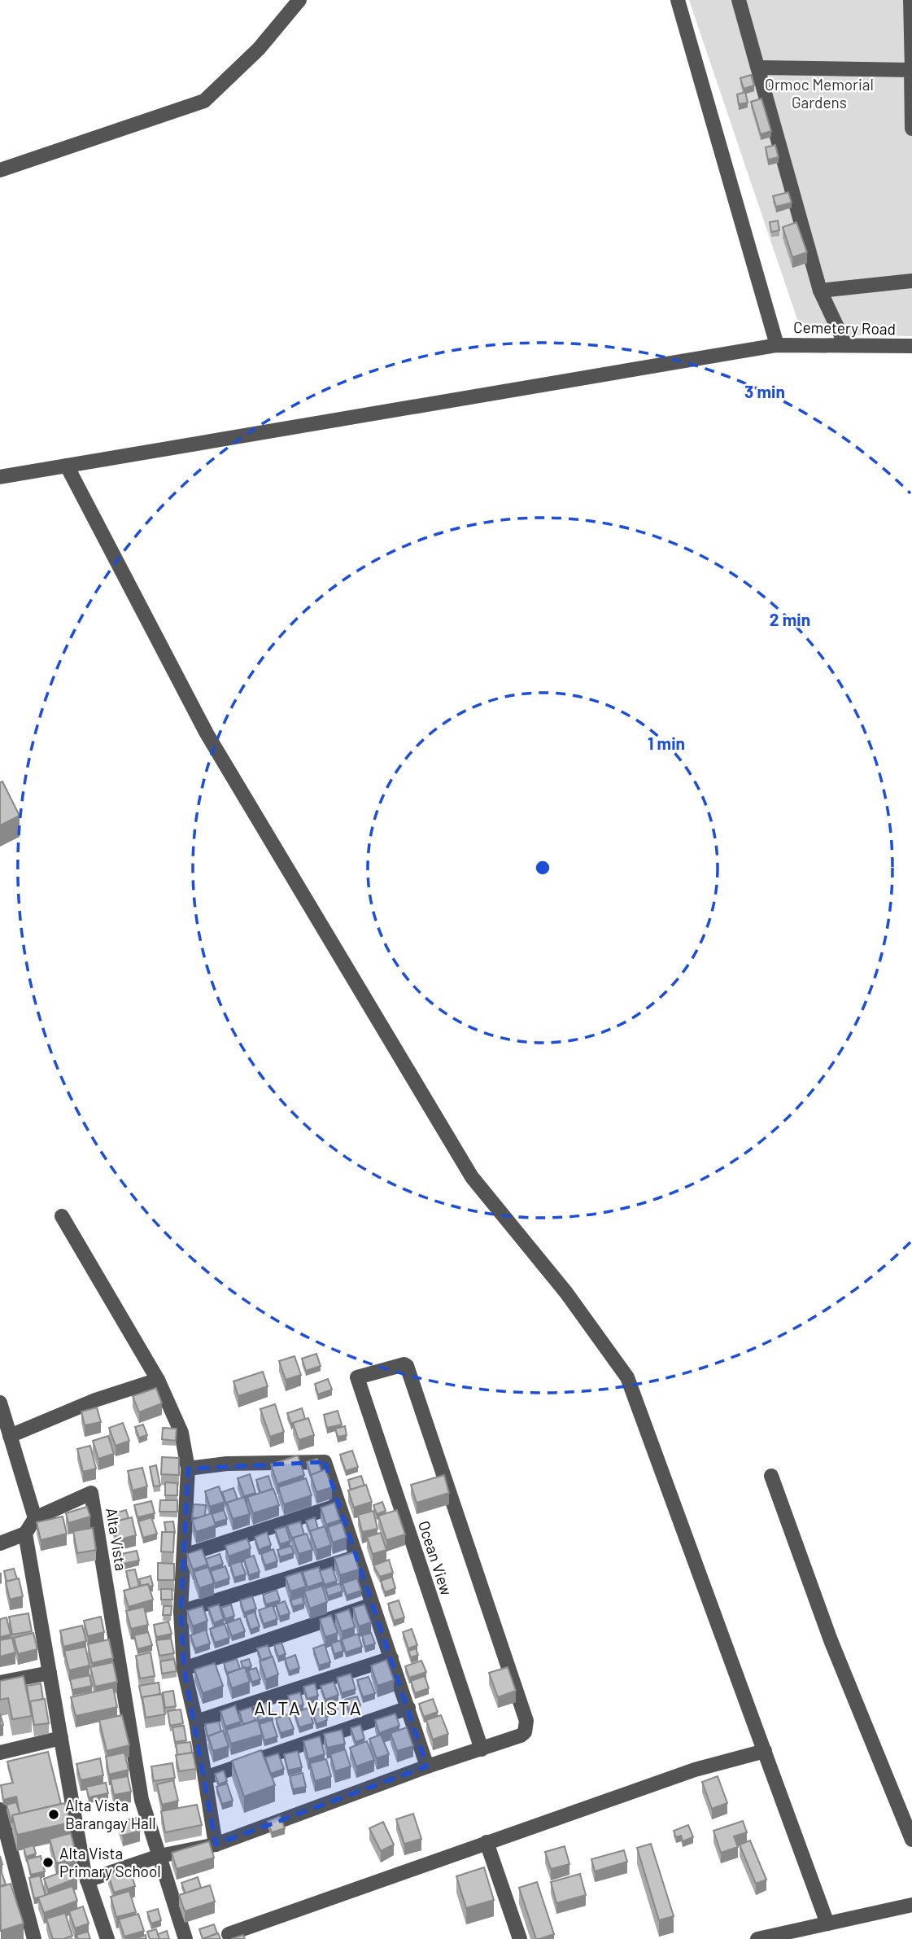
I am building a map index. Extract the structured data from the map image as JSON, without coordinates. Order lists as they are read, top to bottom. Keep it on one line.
{"streets":{"street":["Cemetery Road","Alta Vista","Ocean View"]},"districts":["ALTA VISTA"],"parks":["Ormoc Memorial Gardens"],"places":["Alta Vista Barangay Hall","Alta Vista Primary School"],"rings":["3 min","2 min","1 min"]}
